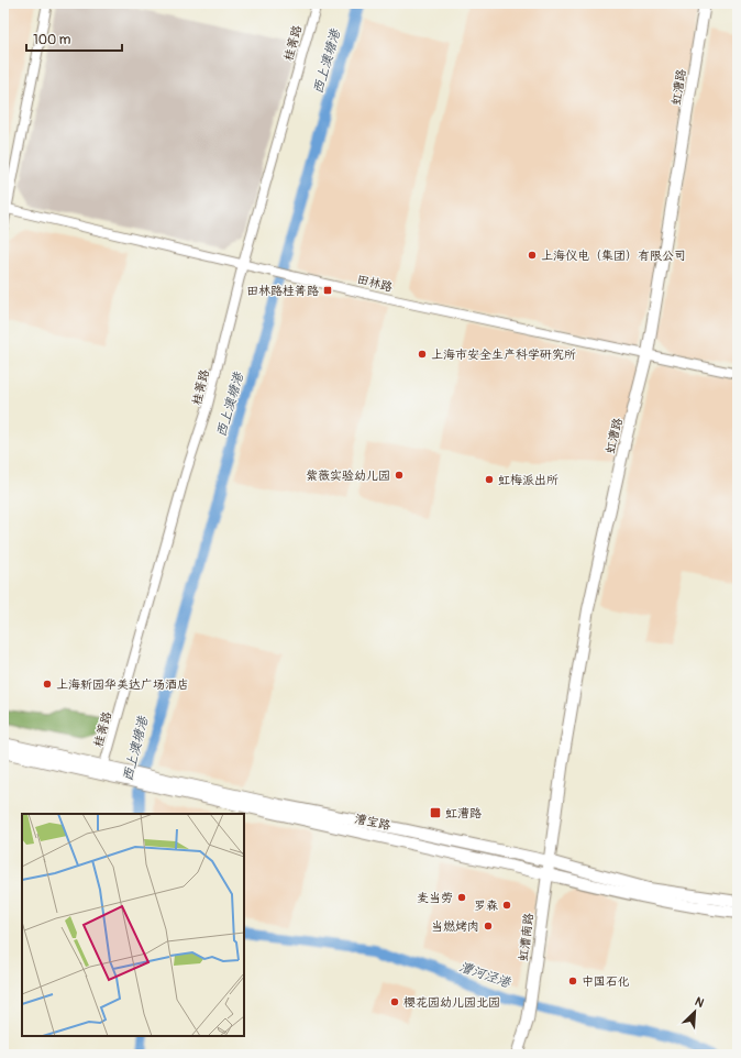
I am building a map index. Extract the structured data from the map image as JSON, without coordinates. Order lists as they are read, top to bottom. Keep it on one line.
{"streets":{"main road":["虹漕路","漕宝路","虹漕南路"],"street":["桂箐路","田林路"]},"crossings":[["桂箐路","田林路"],["桂箐路","漕宝路"],["虹漕路","田林路"],["虹漕路","漕宝路"],["虹漕路","虹漕南路"],["漕宝路","虹漕南路"]],"water":["西上澳塘港","漕河泾港"],"places":{"other":["上海仪电（集团）有限公司","上海市安全生产科学研究所","紫薇实验幼儿园","虹梅派出所","上海新园华美达广场酒店","麦当劳","罗森","当燃烤肉","中国石化","樱花园幼儿园北园"],"transit":["田林路桂箐路","虹漕路"]},"scale_bar":"100 m","north":"top right"}
